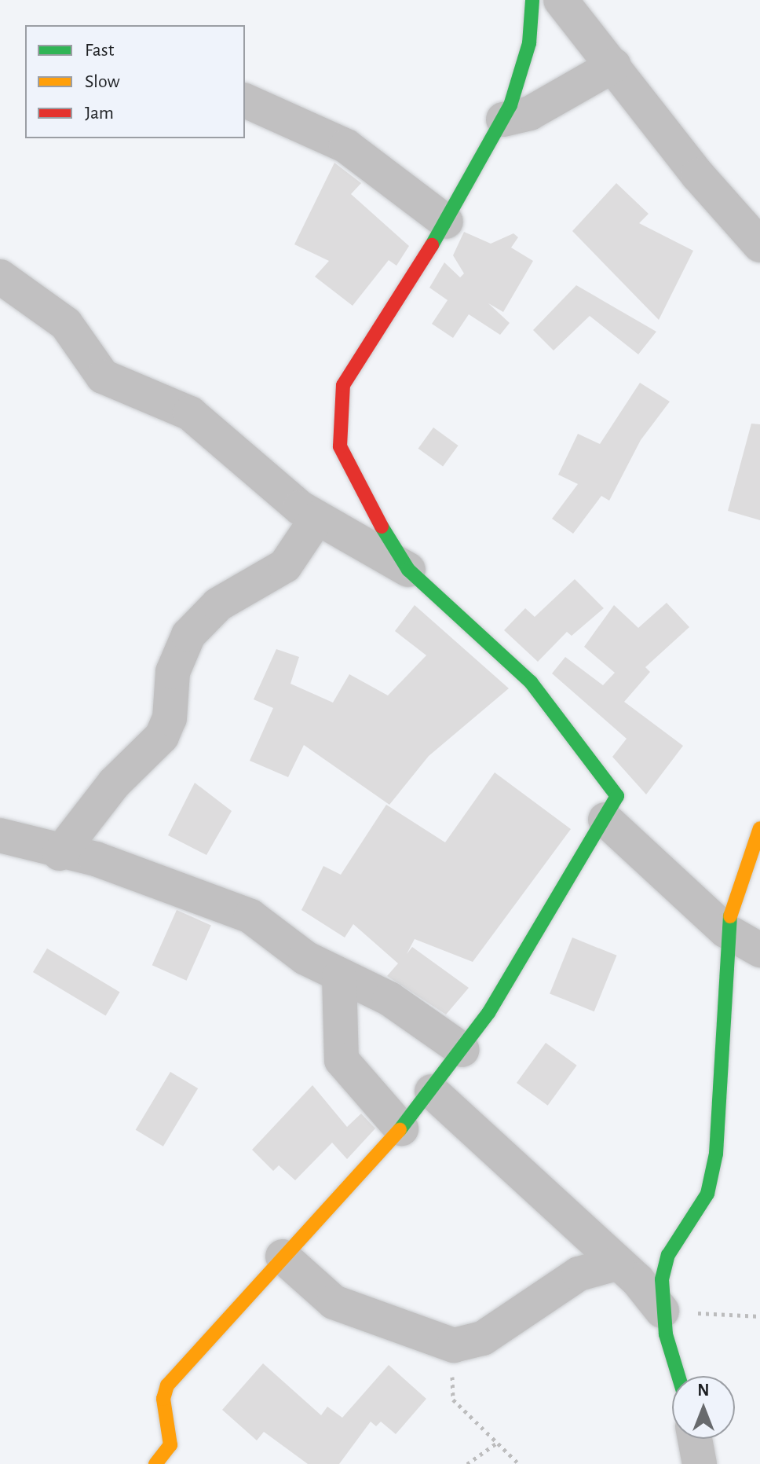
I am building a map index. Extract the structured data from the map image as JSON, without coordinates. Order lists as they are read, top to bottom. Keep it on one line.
{"legend":["Fast","Slow","Jam"],"north":"top"}
